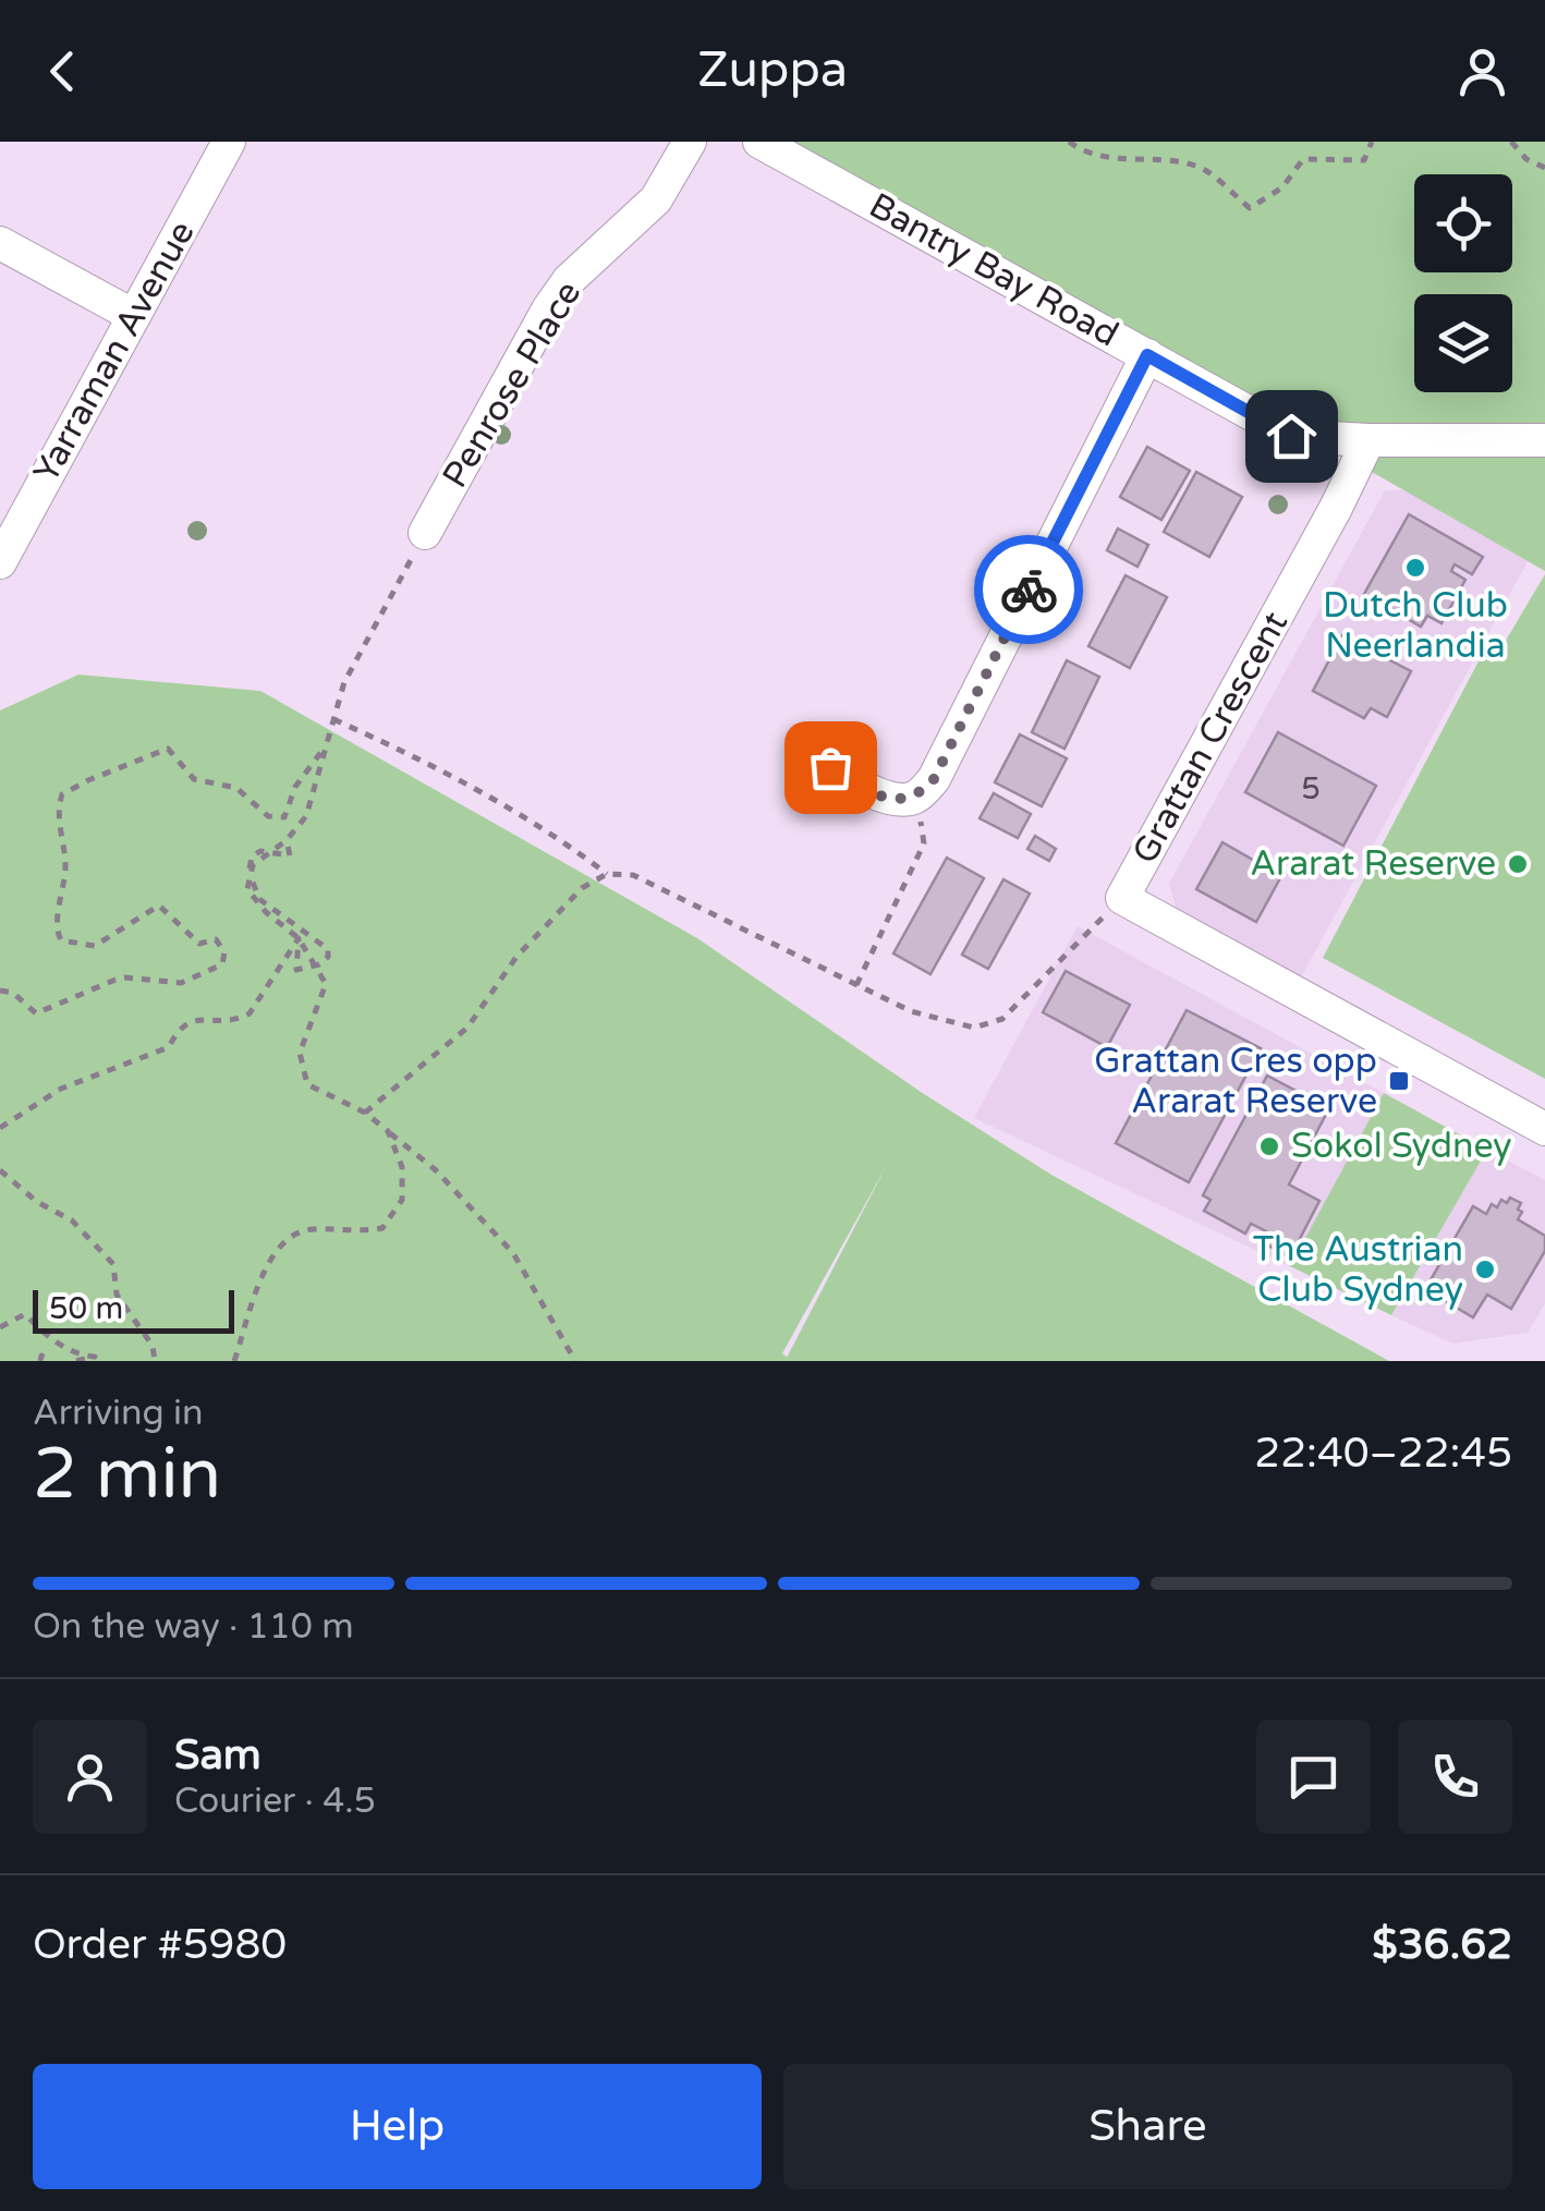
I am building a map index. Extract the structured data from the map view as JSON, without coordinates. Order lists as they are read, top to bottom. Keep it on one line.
{"streets":{"street":["Bantry Bay Road","Yarraman Avenue","Penrose Place","Grattan Crescent"]},"crossings":[["Bantry Bay Road","Grattan Crescent"]],"places":{"other":["Dutch Club Neerlandia","Ararat Reserve","Sokol Sydney","The Austrian Club Sydney"],"transit":["Grattan Cres opp Ararat Reserve"]},"house_numbers":["5"],"scale_bar":"50 m","page":{"header":"Zuppa","scale":"50 m","heading":["2 min","Arriving in","22:40–22:45"],"panel":["Sam","Courier · 4.5","Order #5980","$36.62"],"bar":"On the way · 110 m","buttons":["Help","Share"]}}
